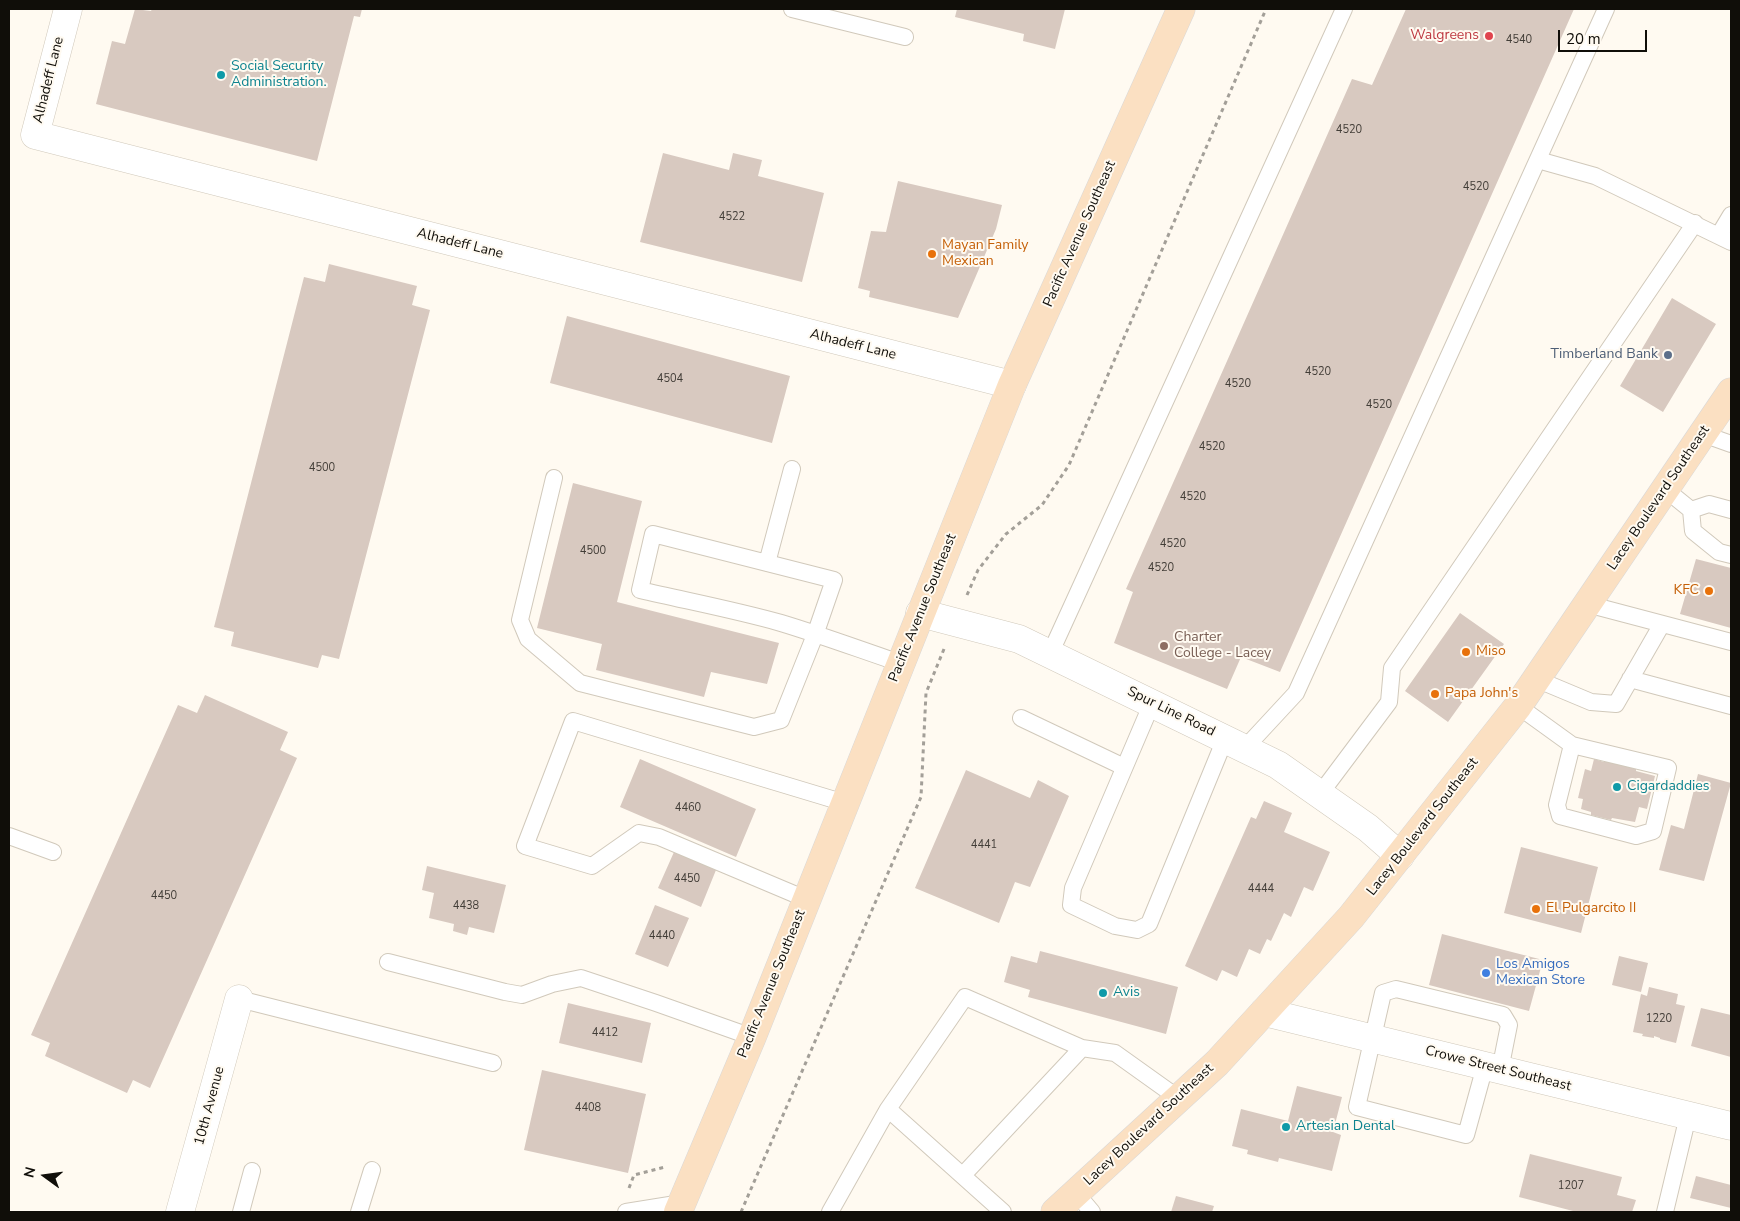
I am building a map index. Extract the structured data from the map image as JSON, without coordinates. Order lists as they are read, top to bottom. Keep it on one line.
{"streets":{"main road":["Pacific Avenue Southeast","Lacey Boulevard Southeast"],"street":["Alhadeff Lane","Spur Line Road","Crowe Street Southeast","10th Avenue"]},"crossings":[["Alhadeff Lane","Pacific Avenue Southeast"],["Pacific Avenue Southeast","Spur Line Road"],["Lacey Boulevard Southeast","Spur Line Road"],["Lacey Boulevard Southeast","Crowe Street Southeast"]],"places":["Walgreens","Social Security Administration.","Mayan Family Mexican","Timberland Bank","KFC","Charter College - Lacey","Miso","Papa John's","Cigardaddies","El Pulgarcito II","Los Amigos Mexican Store","Avis","Artesian Dental"],"house_numbers":["4540","4520","4520","4522","4520","4504","4520","4520","4520","4500","4520","4520","4500","4520","4460","4441","4450","4444","4450","4438","4440","1220","4412","4408","1207"],"scale_bar":"20 m","north":"left"}
